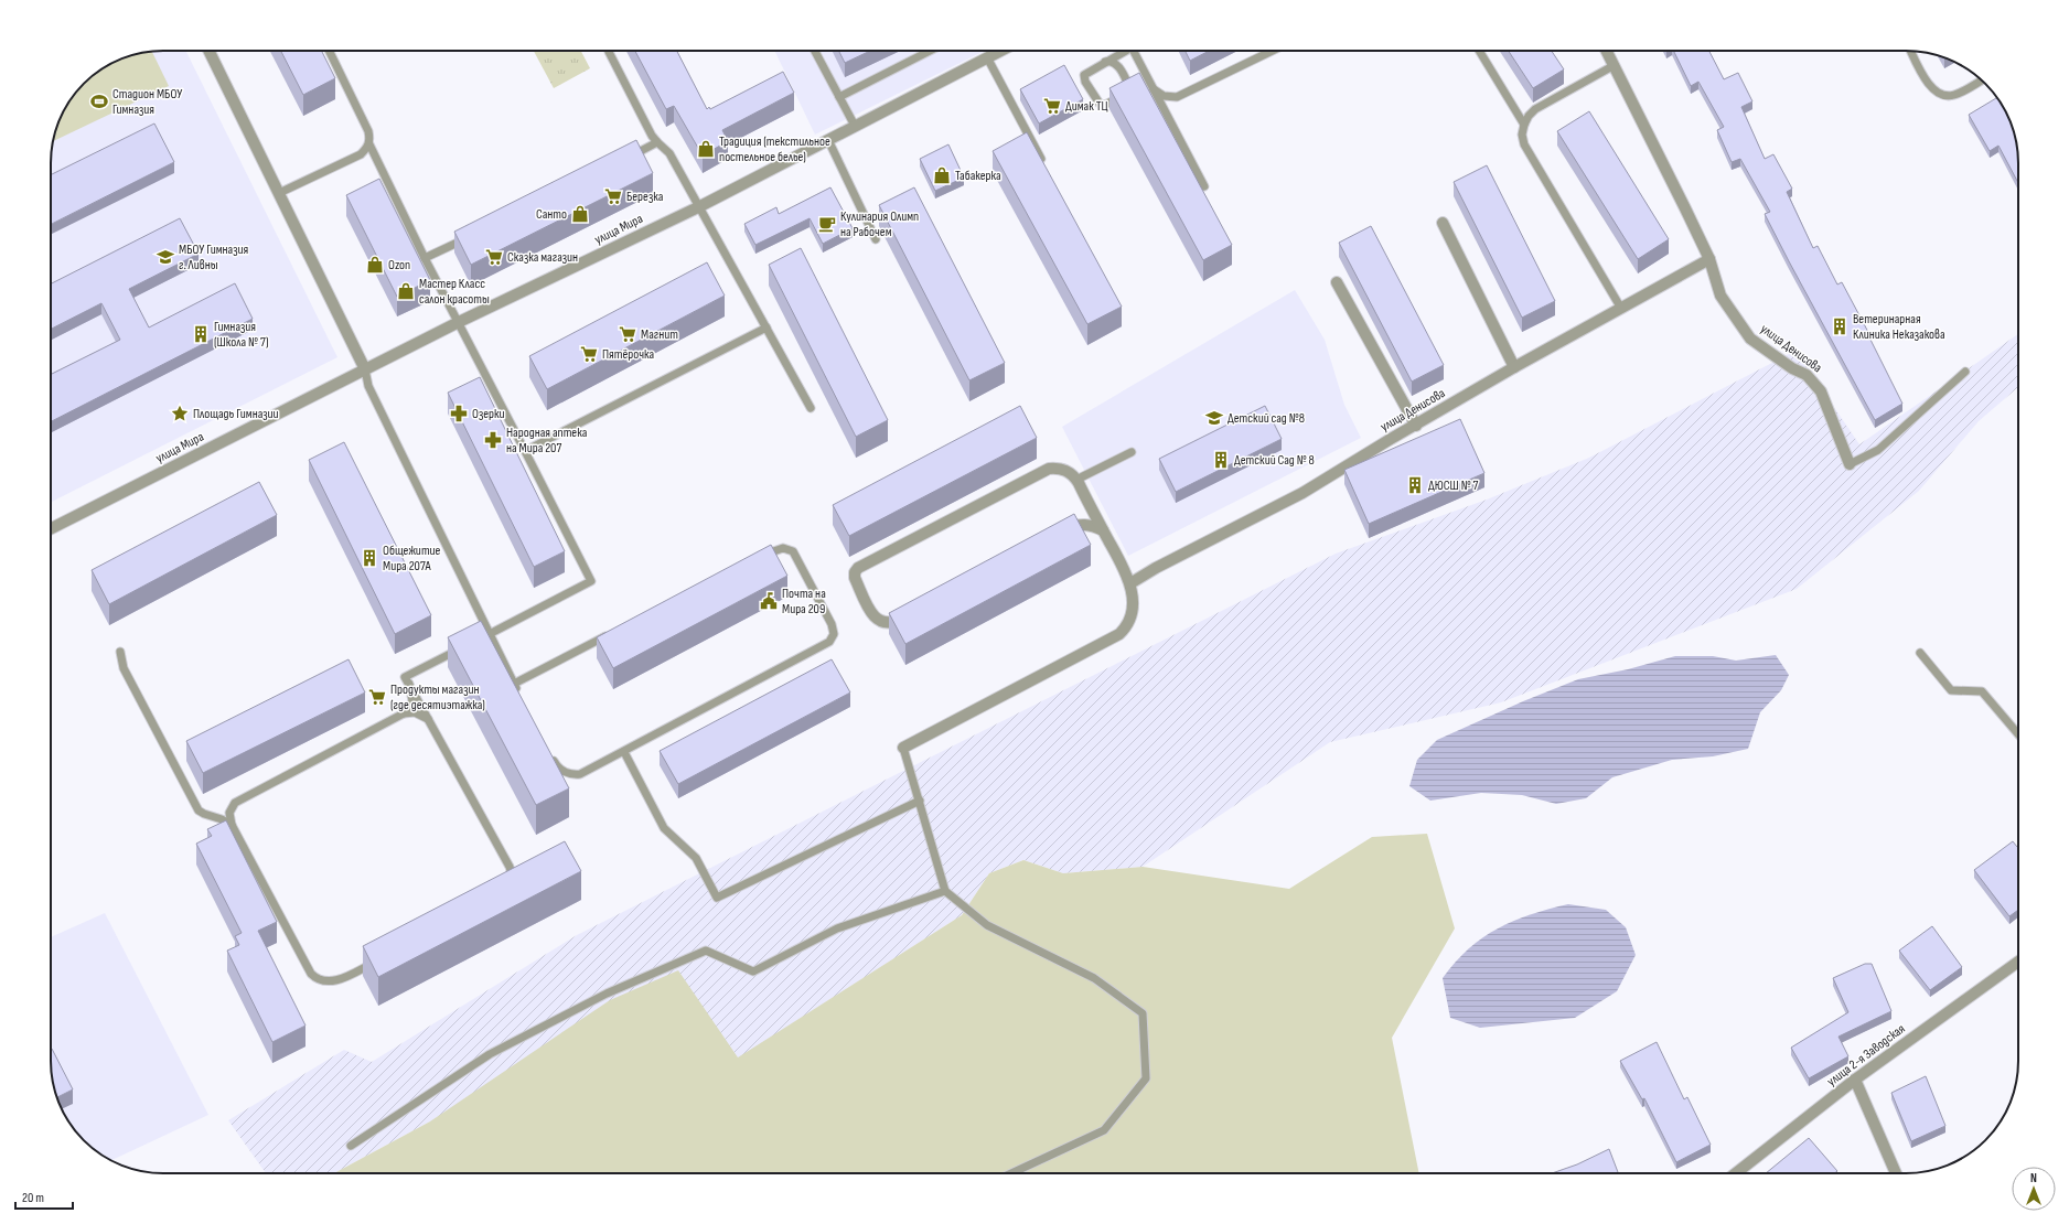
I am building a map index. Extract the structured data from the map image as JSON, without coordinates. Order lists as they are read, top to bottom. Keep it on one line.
{"streets":{"street":["улица Мира","улица Денисова","улица 2-я Заводская"]},"places":{"sports":["Стадион МБОУ Гимназия"],"supermarket":["Димак ТЦ","Березка","Сказка магазин","Магнит","Пятёрочка","Продукты магазин (где десятиэтажка)"],"shop":["Традиция (текстильное постельное белье)","Табакерка","Санто","Ozon","Мастер Класс салон красоты"],"cafe":["Кулинария Олимп на Рабочем"],"school or university":["МБОУ Гимназия г. Ливны","Детский сад №8"],"building":["Ветеринарная Клиника Неказакова","Гимназия (Школа № 7)","Детский Сад № 8","ДЮСШ № 7","Общежитие Мира 207А"],"place":["Площадь Гимназии"],"pharmacy":["Озерки","Народная аптека на Мира 207"],"public building":["Почта на Мира 209"]},"scale_bar":"20 m","north":"top"}
